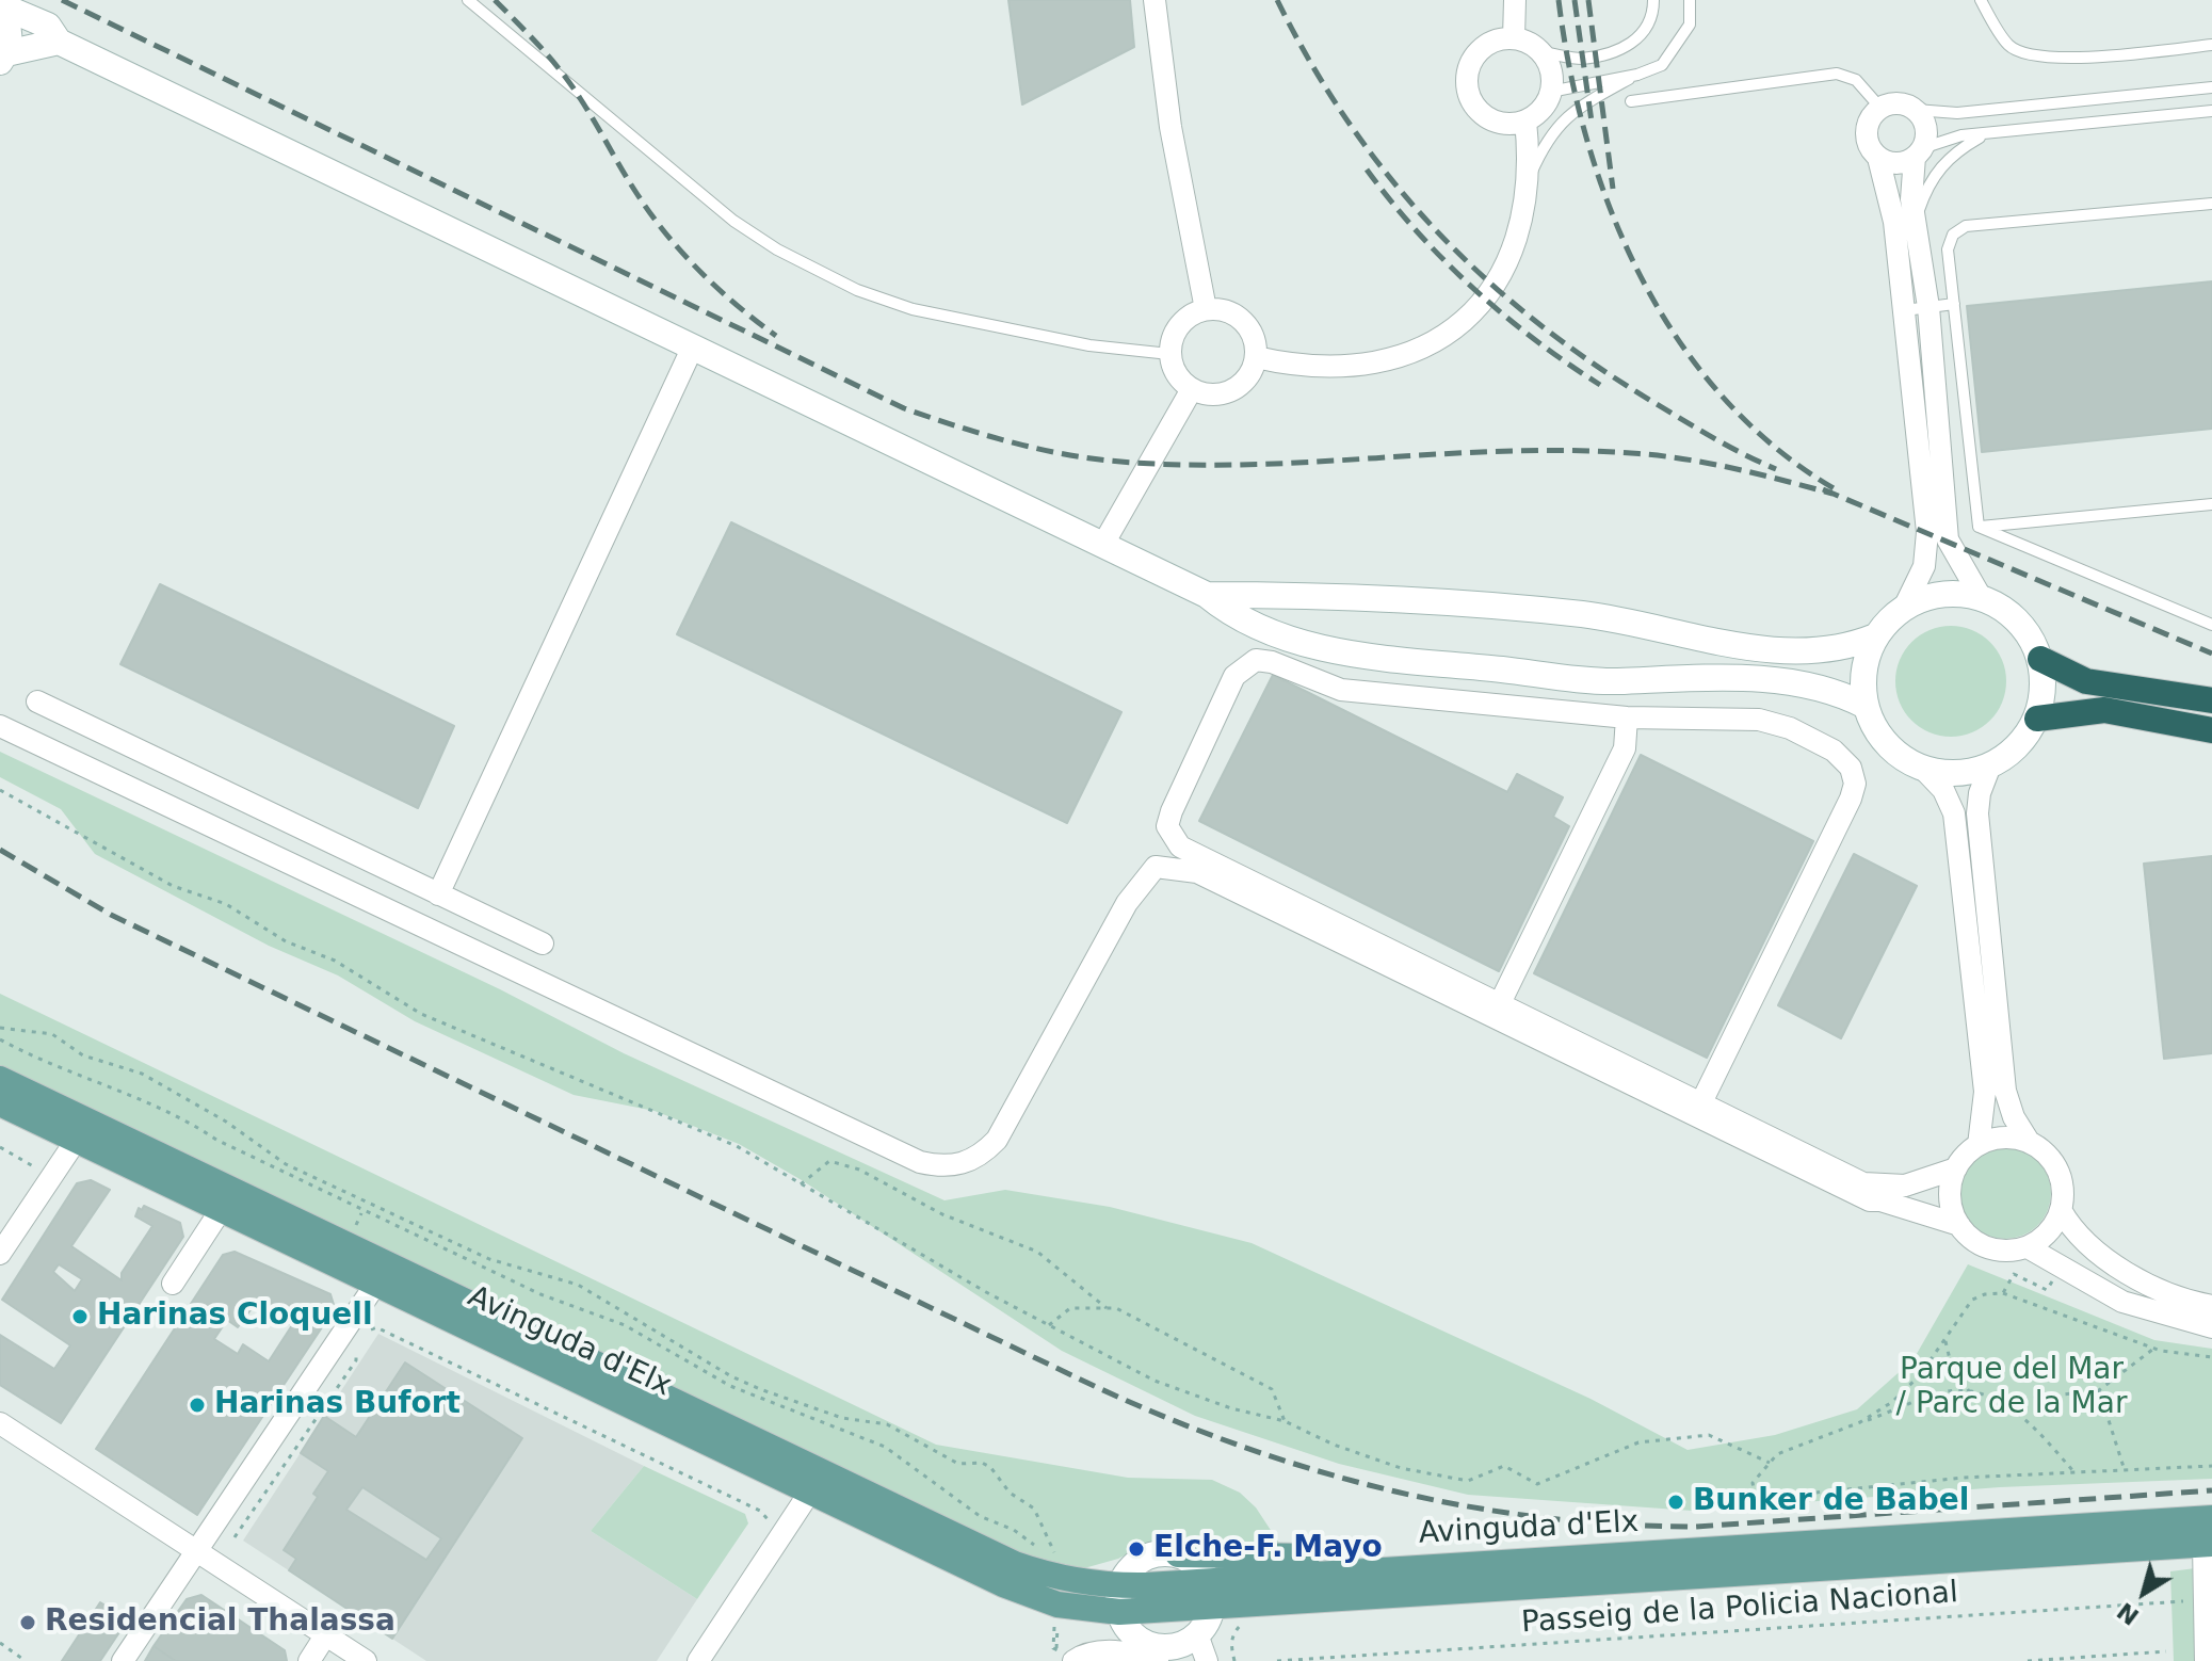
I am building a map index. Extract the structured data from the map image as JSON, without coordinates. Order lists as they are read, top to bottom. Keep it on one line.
{"streets":{"main road":["Avinguda d'Elx"],"path":["Passeig de la Policia Nacional"]},"parks":["Parque del Mar / Parc de la Mar"],"places":["Harinas Cloquell","Harinas Bufort","Bunker de Babel","Elche-F. Mayo","Residencial Thalassa"],"north":"bottom left"}
